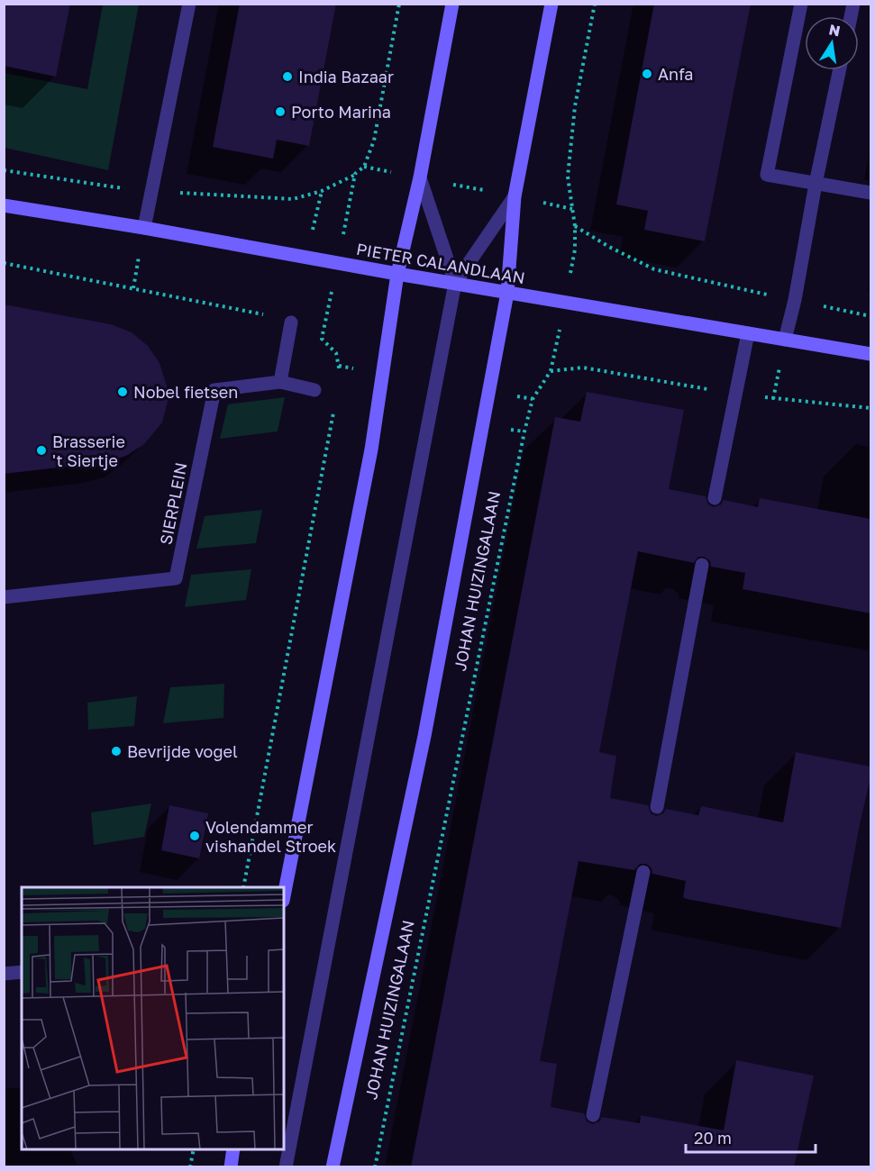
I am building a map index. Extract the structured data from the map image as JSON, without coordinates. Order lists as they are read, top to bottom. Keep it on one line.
{"streets":{"main road":["PIETER CALANDLAAN","JOHAN HUIZINGALAAN"],"street":["SIERPLEIN"]},"crossings":[["PIETER CALANDLAAN","JOHAN HUIZINGALAAN"]],"places":["Anfa","India Bazaar","Porto Marina","Nobel fietsen","Brasserie 't Siertje","Bevrijde vogel","Volendammer vishandel Stroek"],"scale_bar":"20 m","north":"top"}
